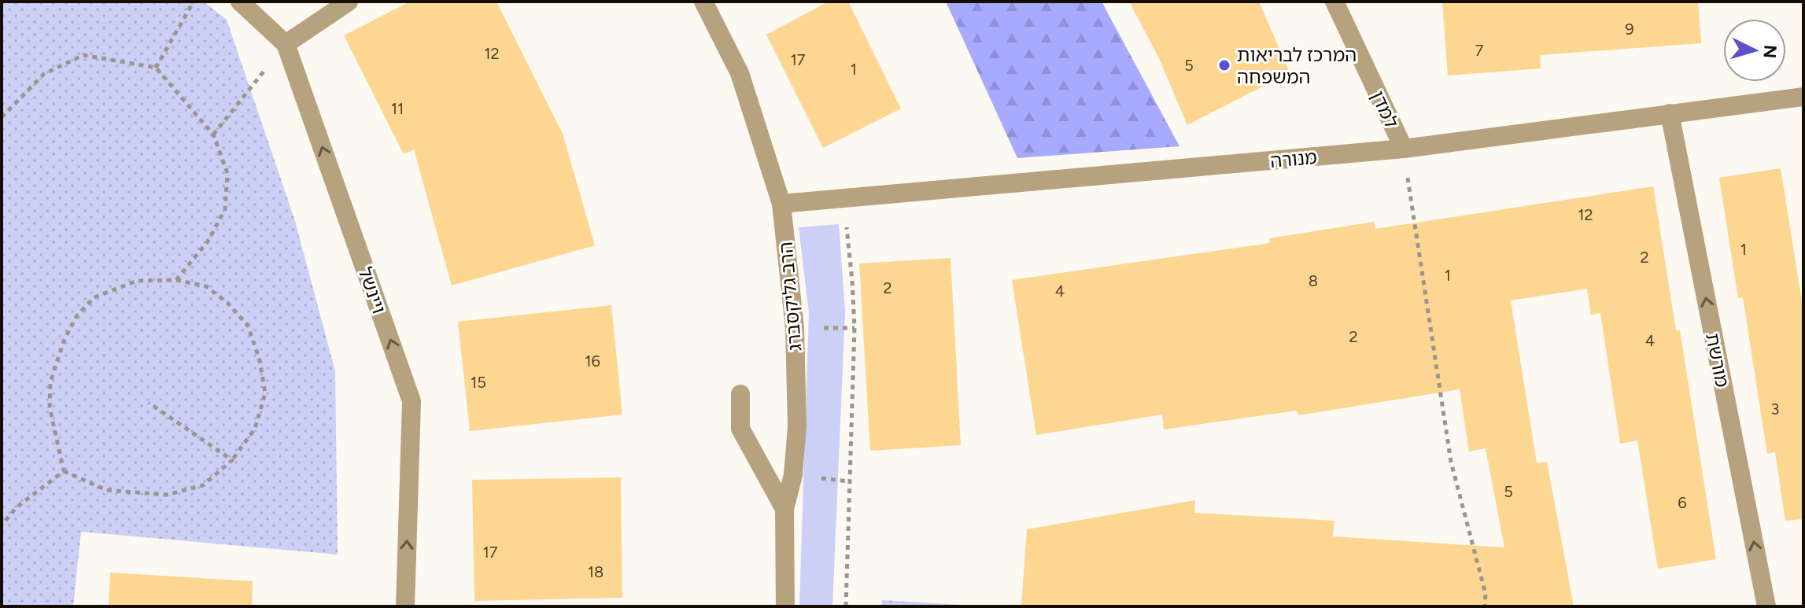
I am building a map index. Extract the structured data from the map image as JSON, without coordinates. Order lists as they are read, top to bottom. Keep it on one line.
{"streets":{"street":["למדן","מנורה","ויינשל","הרב גליקסברג","מורשת"]},"crossings":[["למדן","מנורה"],["מנורה","הרב גליקסברג"],["מנורה","מורשת"]],"one_way":["ויינשל","מורשת"],"places":["המרכז לבריאות המשפחה"],"house_numbers":["9","7","12","17","5","1","11","12","1","2","1","8","2","4","2","4","16","15","3","5","6","17","18"],"north":"right"}
